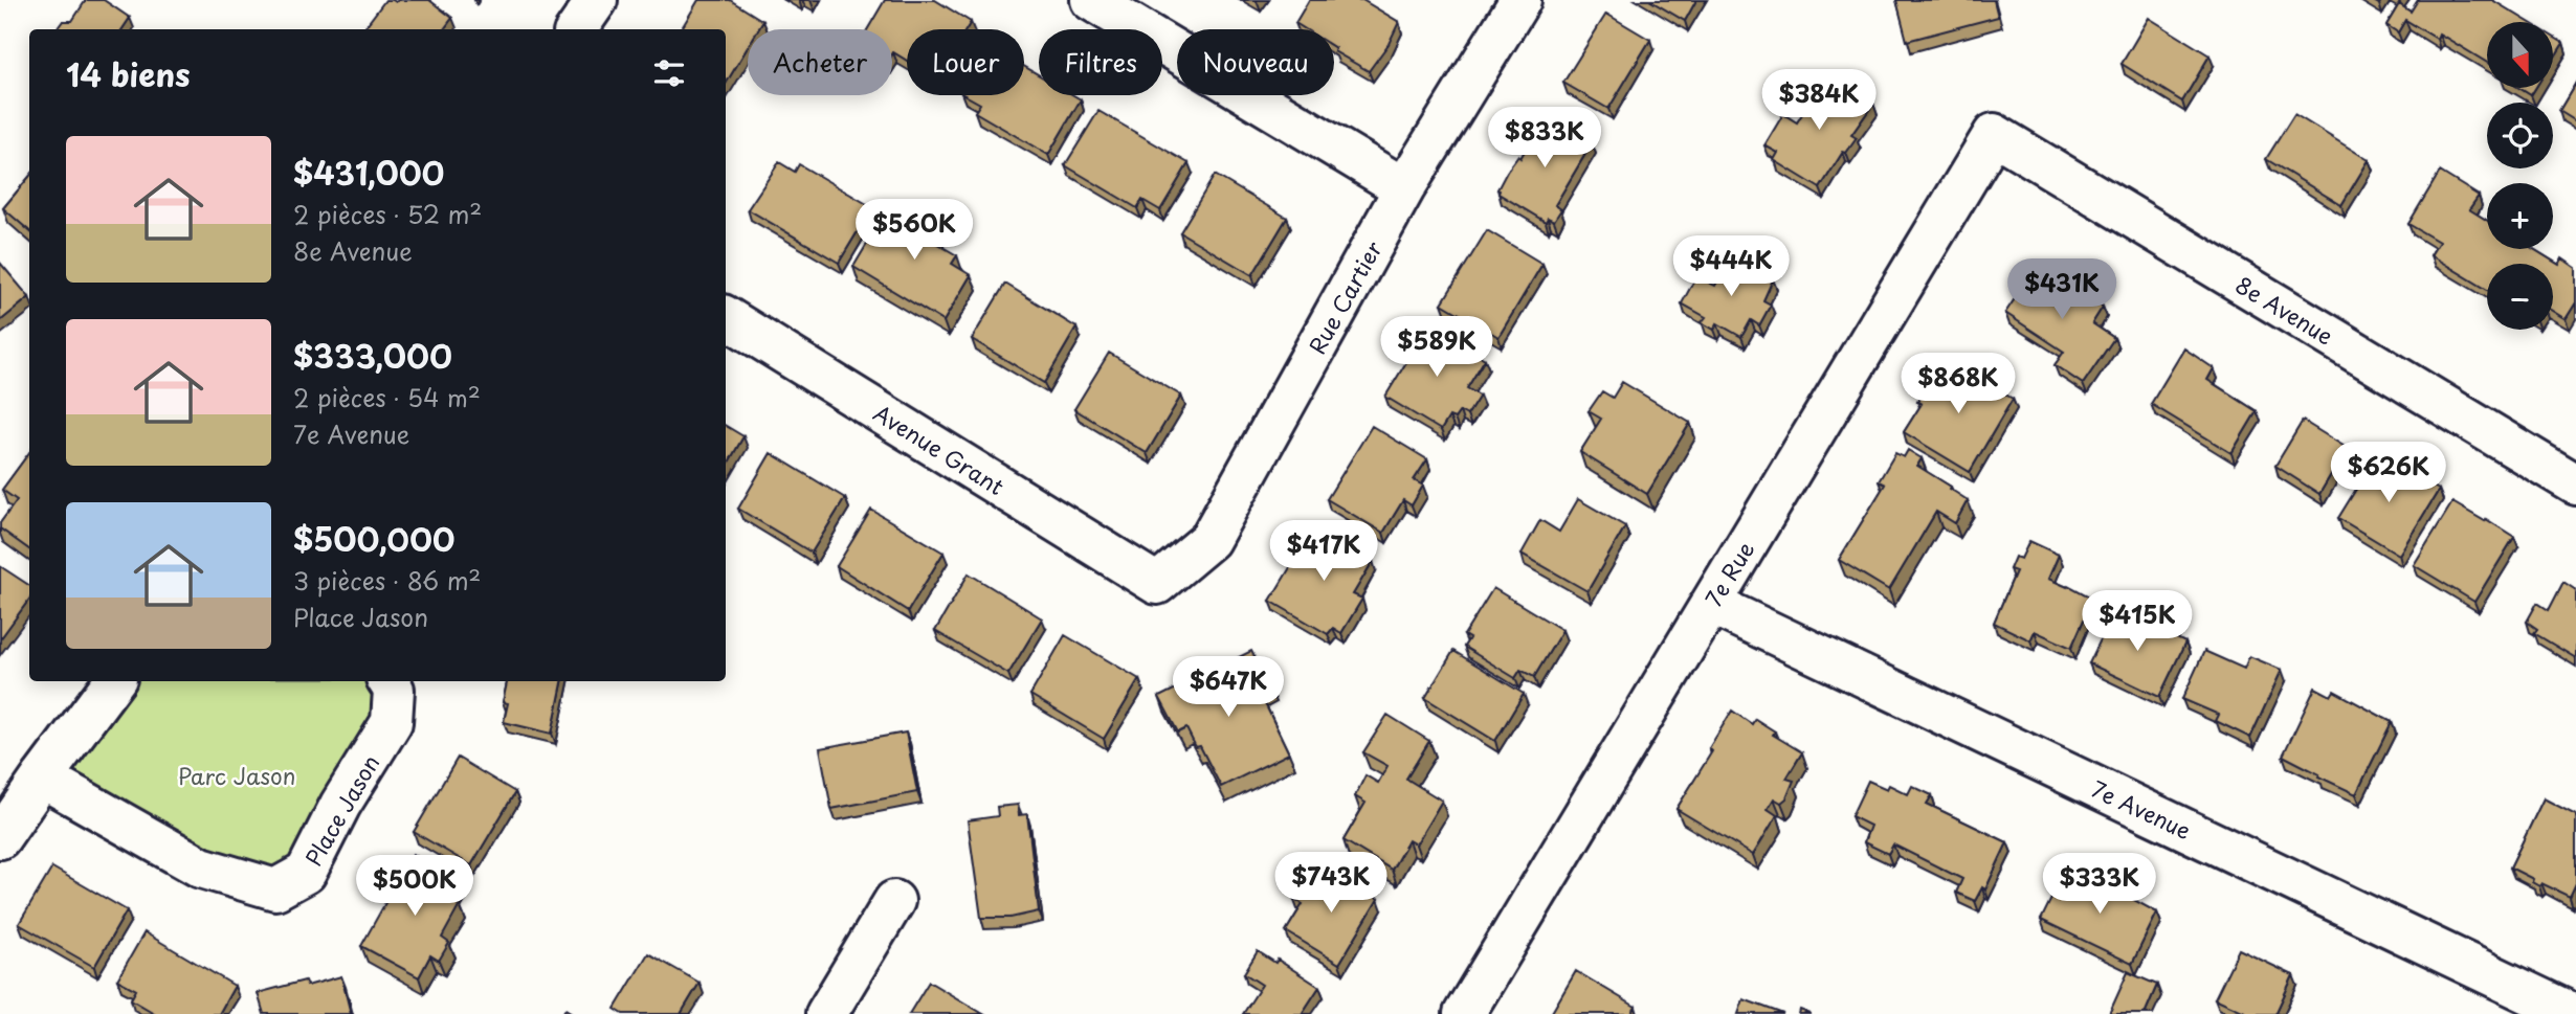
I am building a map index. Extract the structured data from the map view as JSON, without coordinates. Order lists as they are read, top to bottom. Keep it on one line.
{"streets":{"street":["Rue Cartier","8e Avenue","Avenue Grant","7e Rue","7e Avenue","Place Jason"]},"crossings":[["Rue Cartier","Avenue Grant"],["8e Avenue","7e Rue"],["7e Rue","7e Avenue"]],"parks":["Parc Jason"],"north":"bottom","page":{"map_buttons":["+","−"],"chip":["Acheter","Louer","Filtres","Nouveau"],"heading":"14 biens","price":["$384K","$833K","$560K","$444K","$431K","$589K","$868K","$626K","$417K","$415K","$647K","$743K","$333K","$500K"],"list":[{"name":"$431,000","note":"2 pièces · 52 m² · 8e Avenue"},{"name":"$333,000","note":"2 pièces · 54 m² · 7e Avenue"},{"name":"$500,000","note":"3 pièces · 86 m² · Place Jason"}]}}
